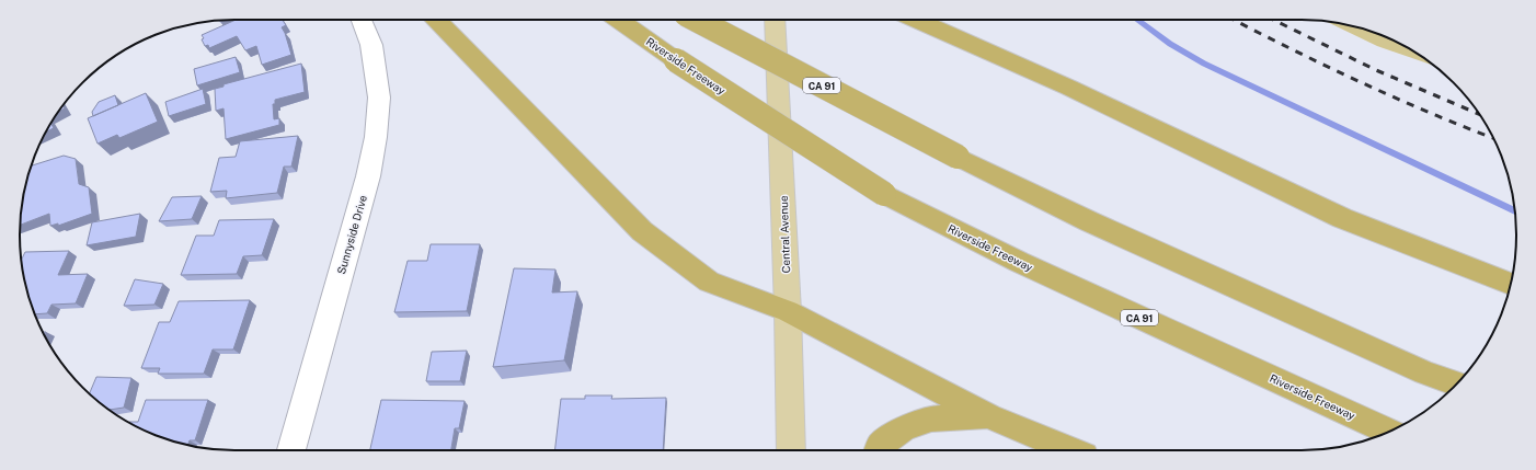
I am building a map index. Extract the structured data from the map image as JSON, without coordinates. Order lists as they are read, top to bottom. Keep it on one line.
{"streets":{"highway":["Riverside Freeway","CA 91"],"main road":["Central Avenue"],"street":["Sunnyside Drive"]}}
